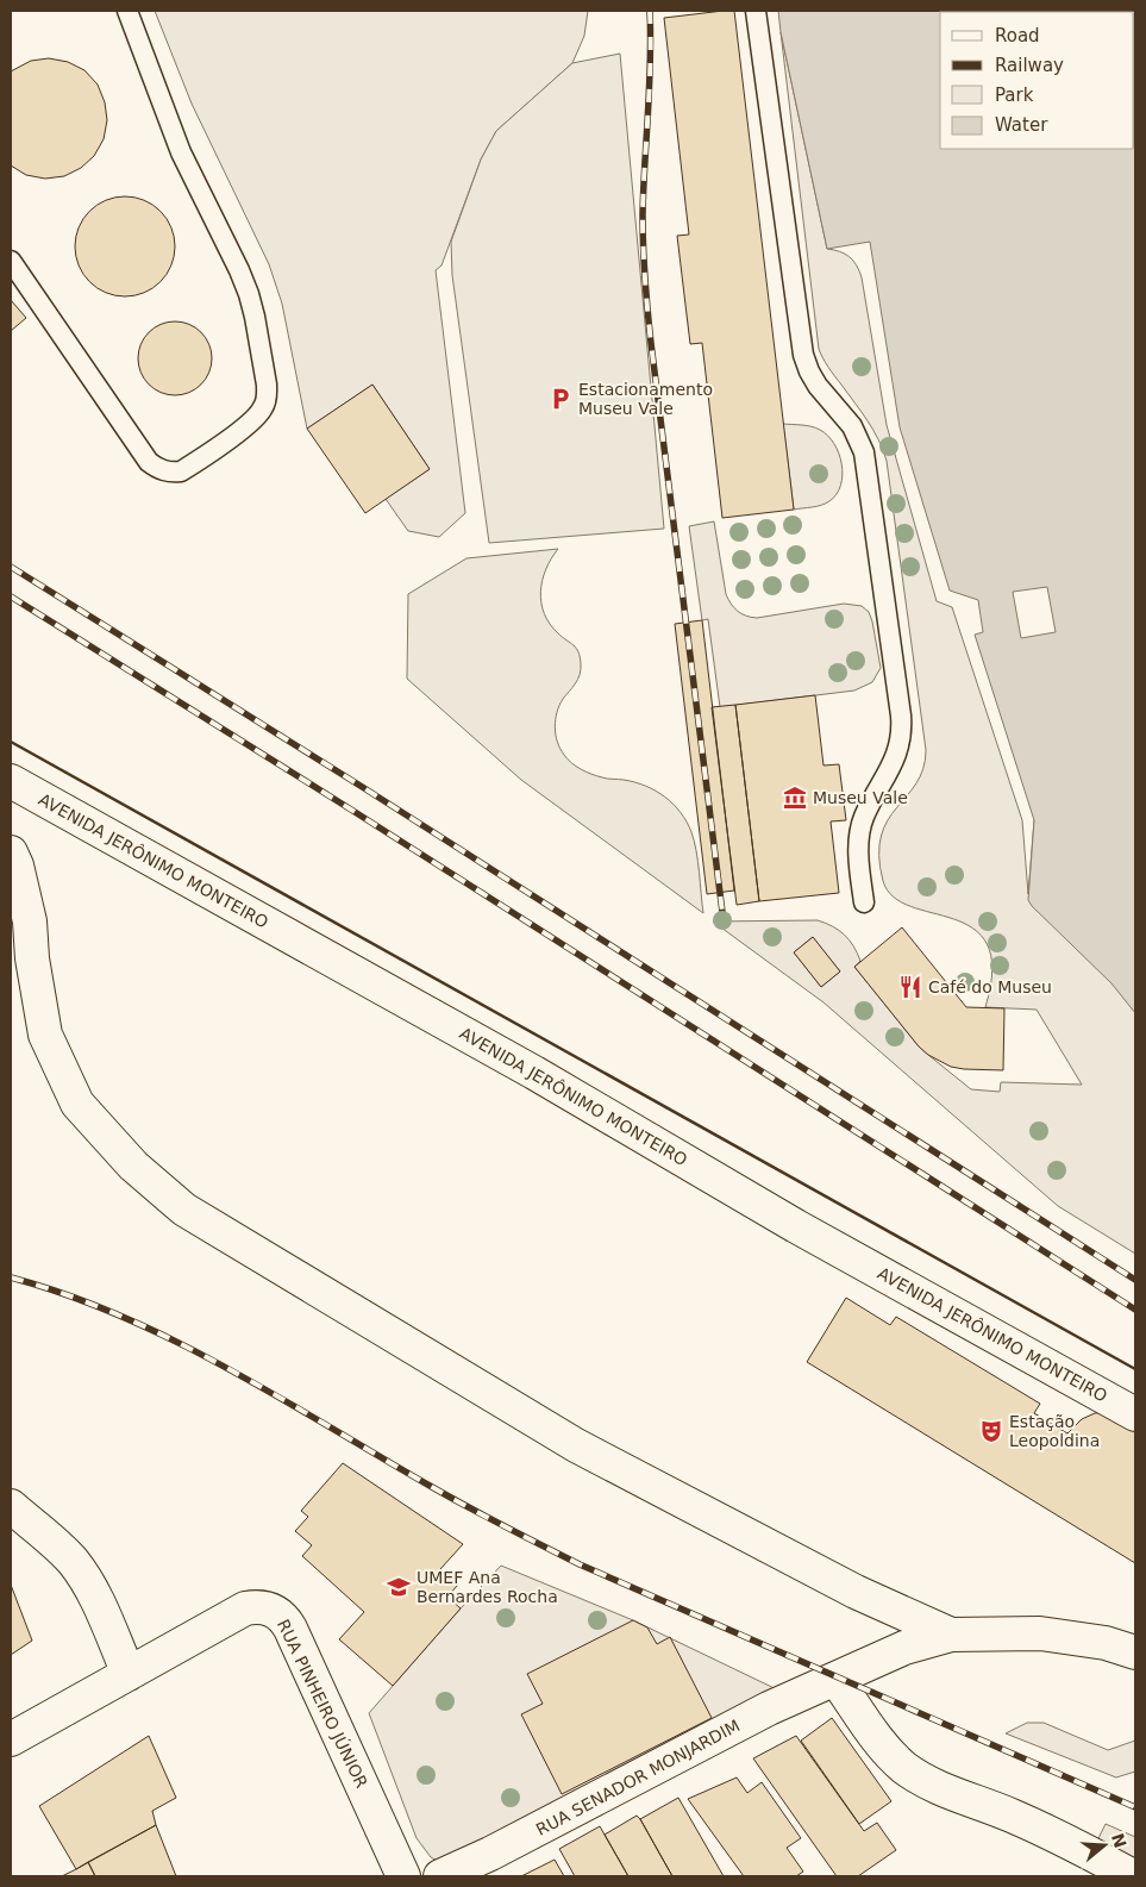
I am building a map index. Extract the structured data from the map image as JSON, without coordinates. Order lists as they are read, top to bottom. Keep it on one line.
{"streets":{"street":["AVENIDA JERÔNIMO MONTEIRO","RUA PINHEIRO JÚNIOR","RUA SENADOR MONJARDIM"]},"places":{"parking":["Estacionamento Museu Vale"],"museum":["Museu Vale"],"restaurant":["Café do Museu"],"theatre":["Estação Leopoldina"],"school or university":["UMEF Ana Bernardes Rocha"]},"legend":["Road","Railway","Park","Water"],"north":"right"}
